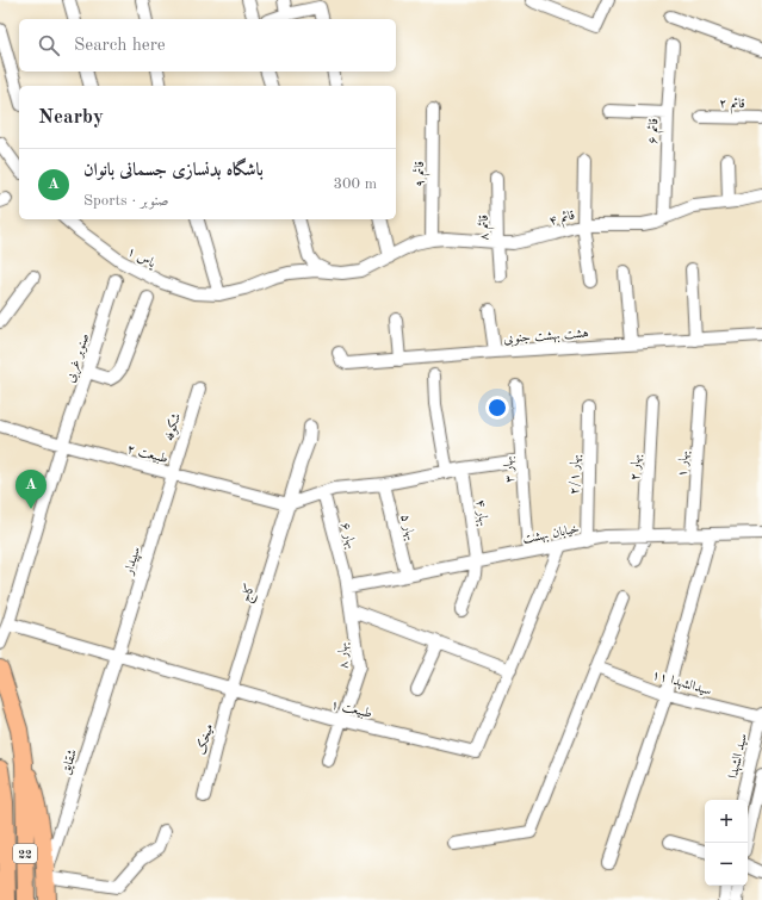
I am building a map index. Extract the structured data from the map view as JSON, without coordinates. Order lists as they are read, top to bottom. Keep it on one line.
{"streets":{"highway":["22"],"street":["قائم ۲","قائم ۶","قائم ۹","قائم ۴","قائم ۸","یاس ۱","هشت بهشت جنوبی","صنوبر غربی","شکوفه","طبیعت ۲","بهار ۱","بهار ۲","بهار ۳","بهار ۲/۱","بهار ۴","بهار ۵","خیابان بهشت","بهار ۶","سپیدار","کاج","بهار ۸","سیدالشهدا ۱۱","طبیعت ۱","میخک","سید الشهدا","شقایق"]},"crossings":[["قائم ۶","قائم ۴"],["قائم ۹","قائم ۴"],["قائم ۴","قائم ۸"],["قائم ۴","یاس ۱"],["صنوبر غربی","طبیعت ۲"],["صنوبر غربی","طبیعت ۱"],["شکوفه","طبیعت ۲"],["شکوفه","سپیدار"],["طبیعت ۲","سپیدار"],["طبیعت ۲","کاج"],["بهار ۱","خیابان بهشت"],["بهار ۲","خیابان بهشت"],["بهار ۳","خیابان بهشت"],["بهار ۲/۱","خیابان بهشت"],["بهار ۴","خیابان بهشت"],["بهار ۵","خیابان بهشت"],["خیابان بهشت","بهار ۶"],["خیابان بهشت","بهار ۸"],["خیابان بهشت","طبیعت ۱"],["بهار ۶","بهار ۸"],["سپیدار","طبیعت ۱"],["سپیدار","شقایق"],["کاج","طبیعت ۱"],["کاج","میخک"],["بهار ۸","طبیعت ۱"],["سیدالشهدا ۱۱","سید الشهدا"],["طبیعت ۱","میخک"],["طبیعت ۱","شقایق"]],"page":{"search":"Search here","heading":"Nearby","list":[{"mark":"A","name":"باشگاه بدنسازی جسمانی بانوان","note":"Sports · صنوبر","value":"300 m"}],"pins":"A","map_buttons":["+","−"]}}
